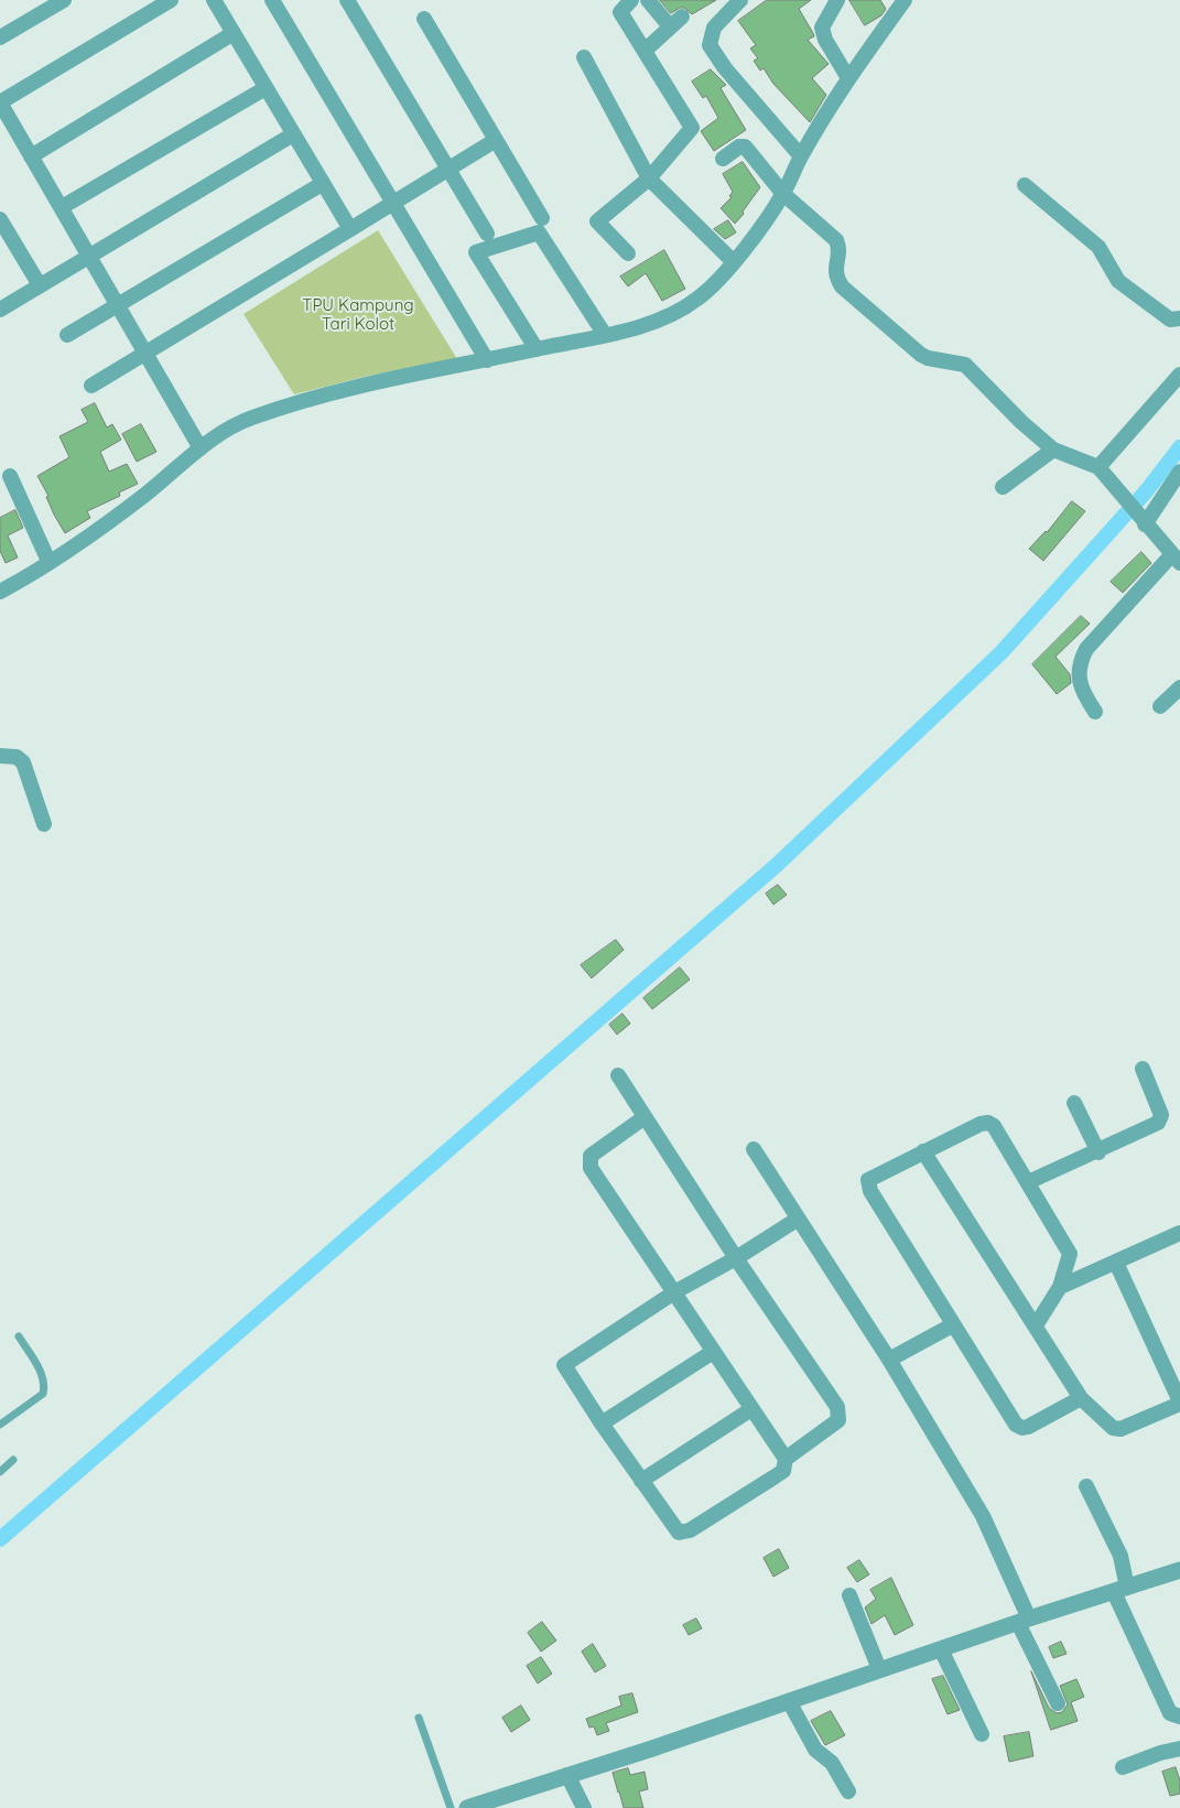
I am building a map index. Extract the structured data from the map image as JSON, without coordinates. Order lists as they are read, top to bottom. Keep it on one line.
{"parks":["TPU Kampung Tari Kolot"]}
